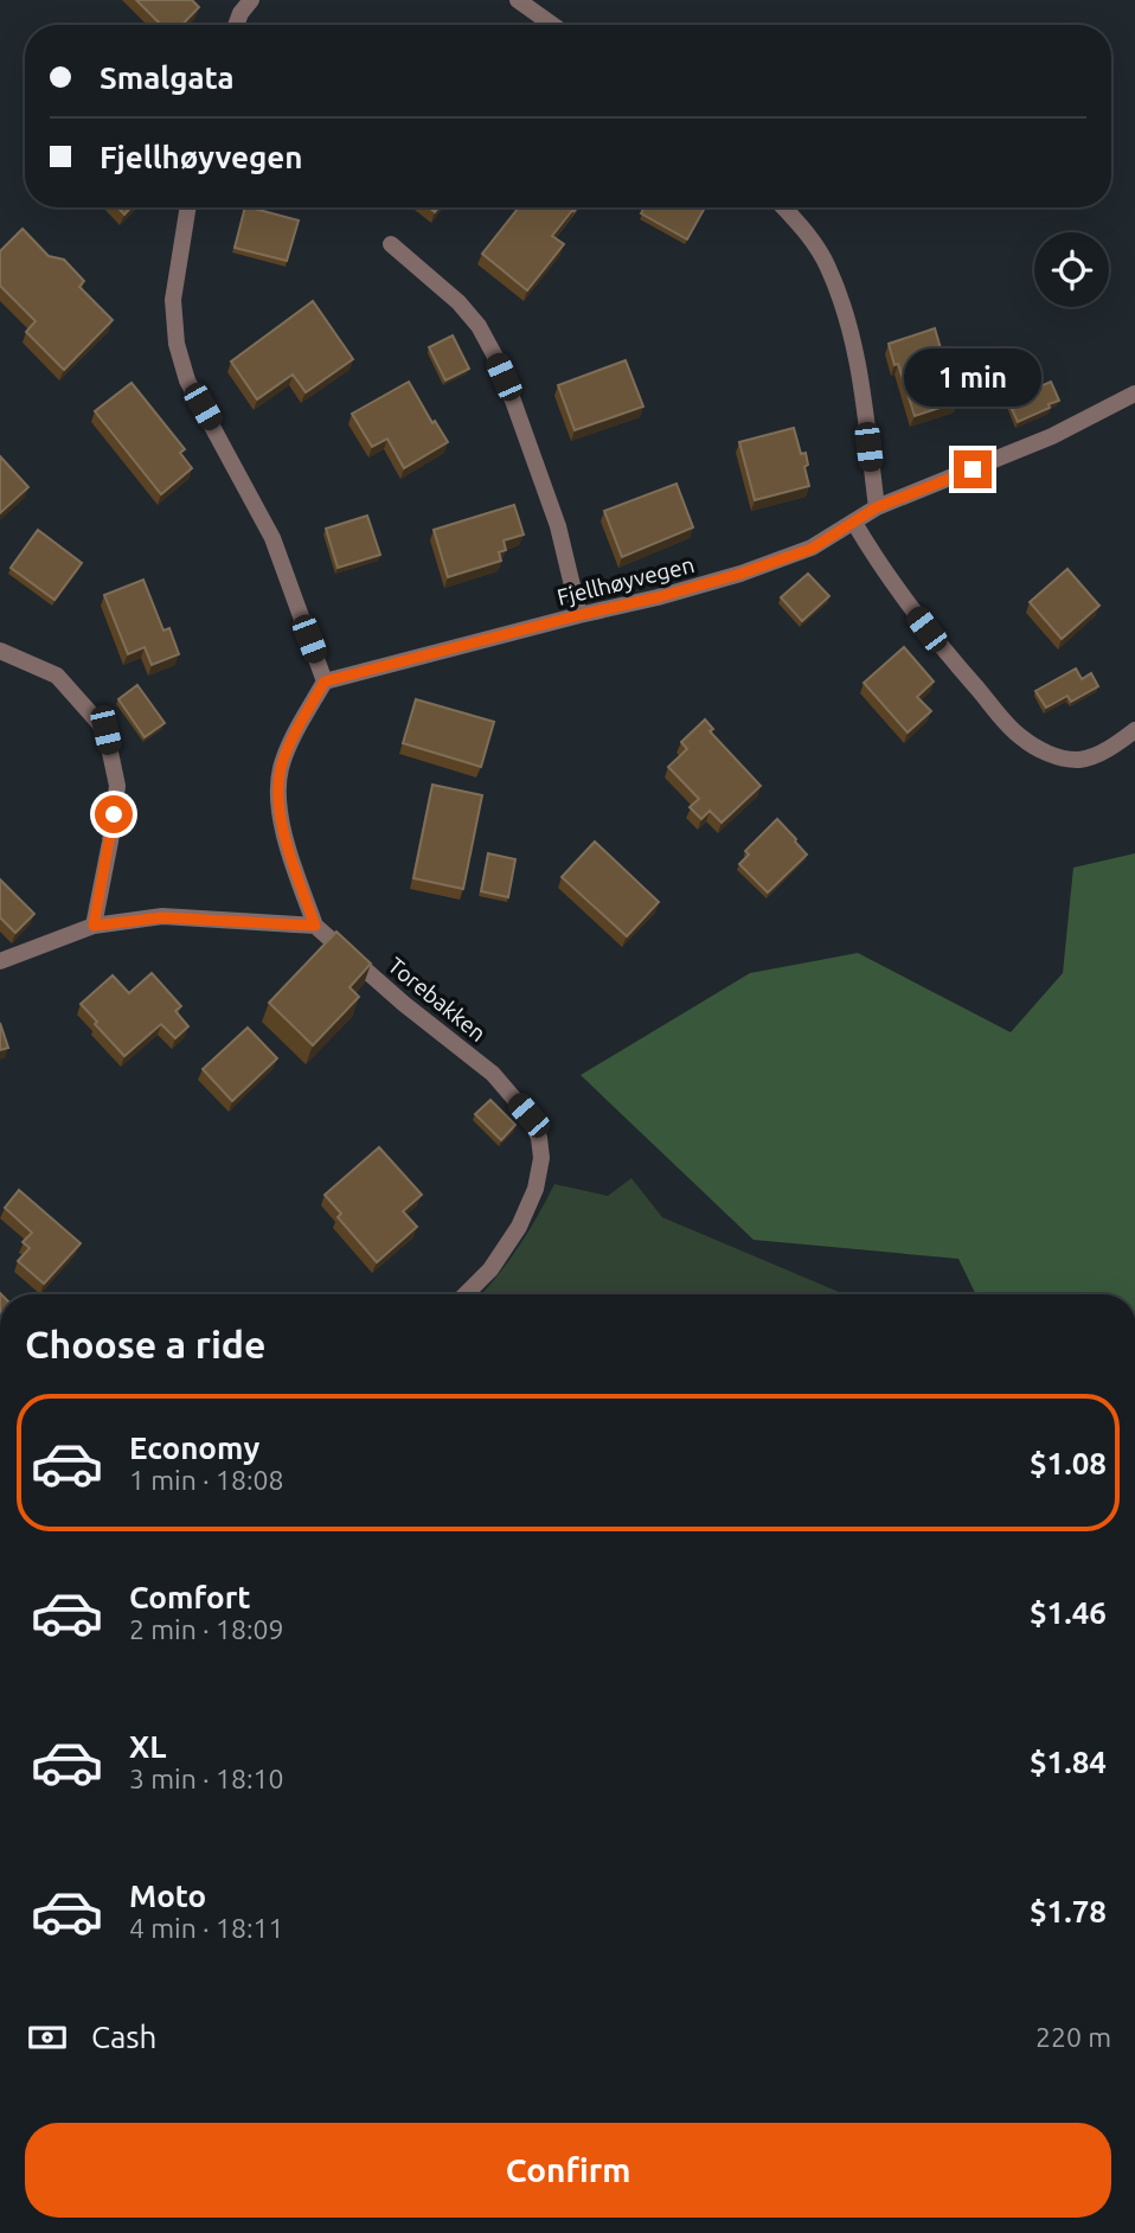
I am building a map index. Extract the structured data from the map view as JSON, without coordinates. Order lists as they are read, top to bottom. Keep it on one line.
{"streets":{"street":["Fjellhøyvegen","Torebakken"]},"page":{"banner":["Smalgata","Fjellhøyvegen"],"bubble":"1 min","heading":"Choose a ride","list":[{"name":"Economy","note":"1 min · 18:08","value":"$1.08"},{"name":"Comfort","note":"2 min · 18:09","value":"$1.46"},{"name":"XL","note":"3 min · 18:10","value":"$1.84"},{"name":"Moto","note":"4 min · 18:11","value":"$1.78"}],"pay":["Cash","220 m"],"buttons":"Confirm"}}
